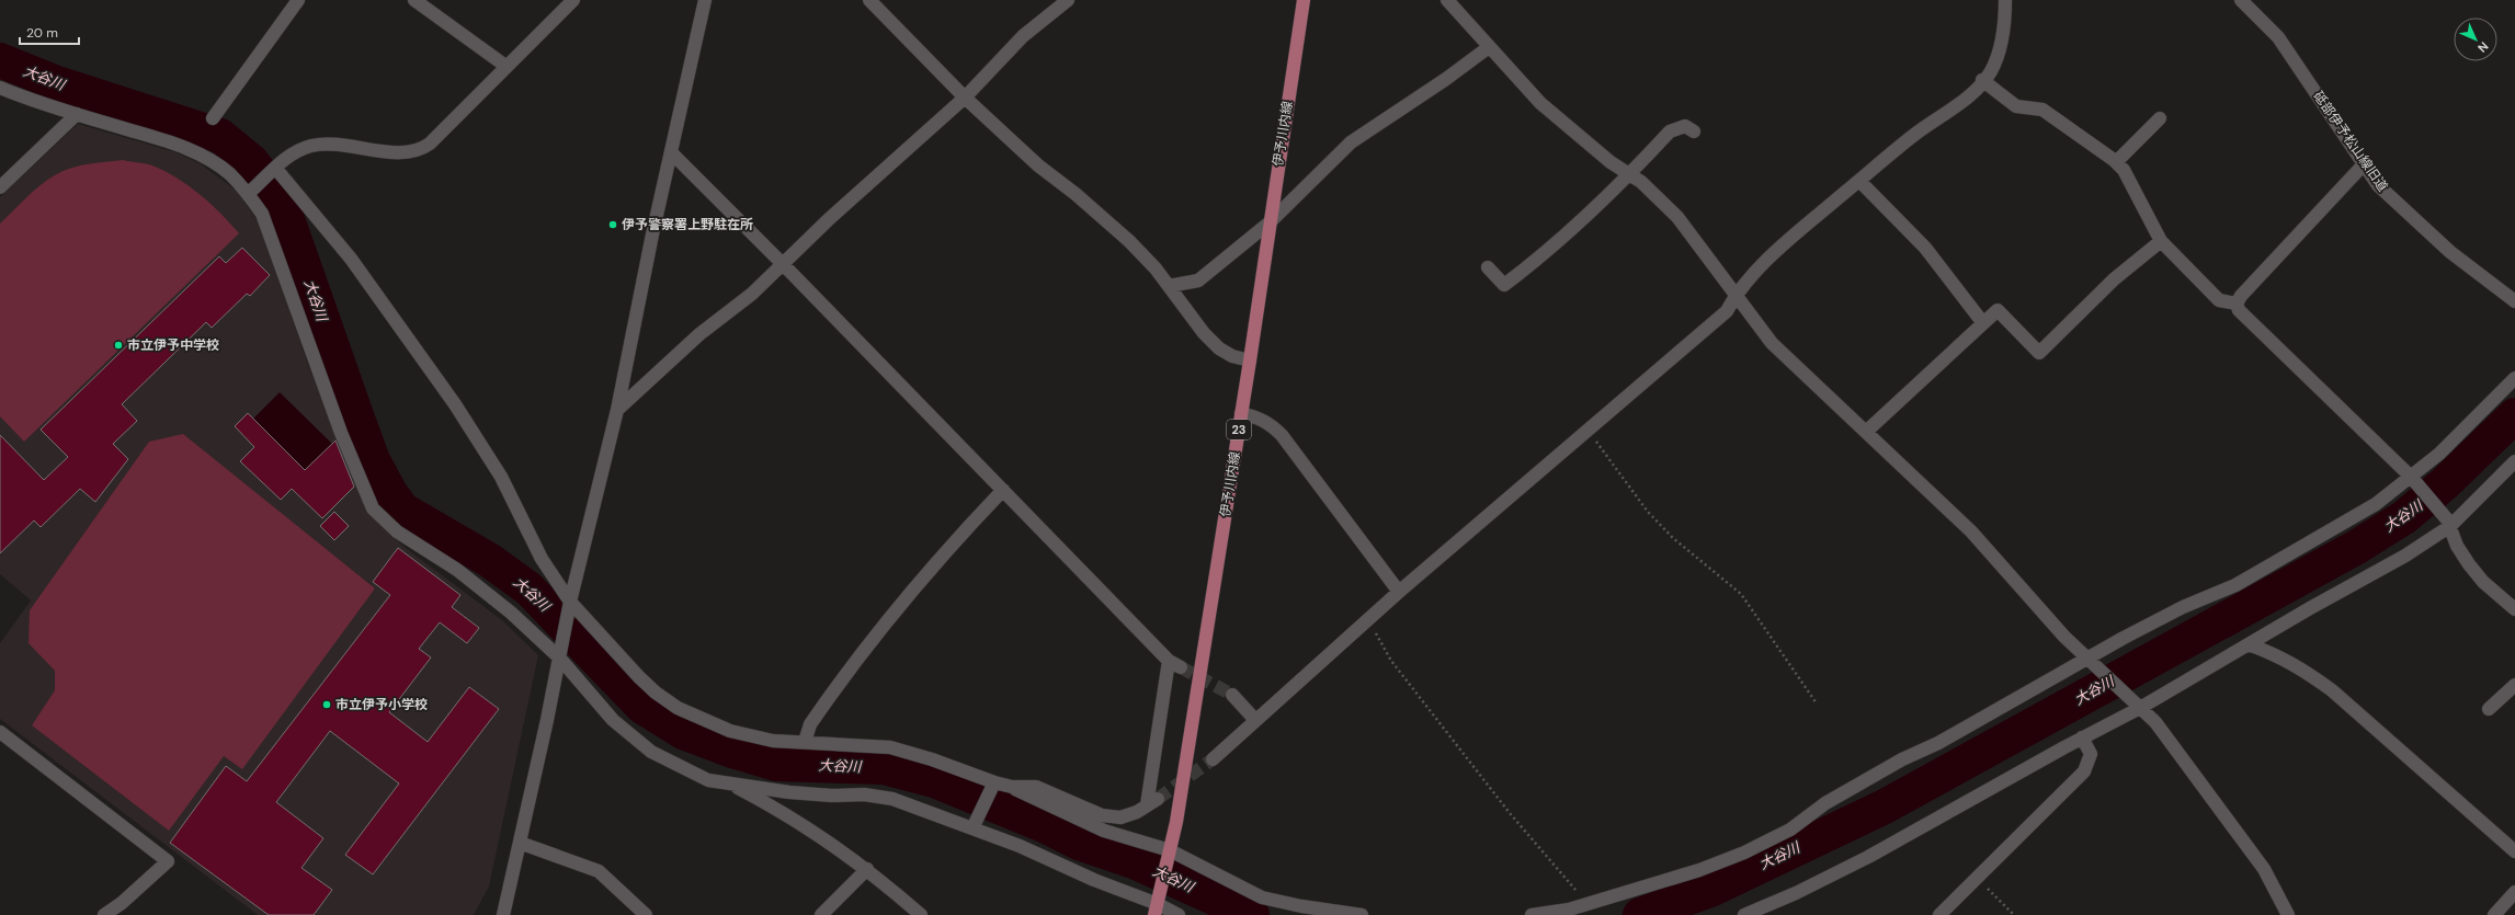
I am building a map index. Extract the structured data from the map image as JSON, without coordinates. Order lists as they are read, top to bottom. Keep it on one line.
{"streets":{"main road":["伊予川内線","23"],"street":["砥部伊予松山線旧道"]},"water":["大谷川"],"places":["伊予警察署上野駐在所","市立伊予中学校","市立伊予小学校"],"scale_bar":"20 m","north":"bottom right"}
